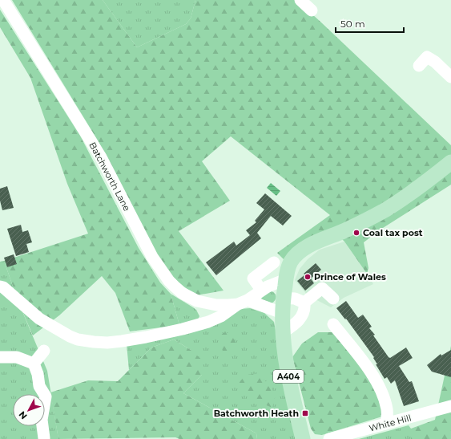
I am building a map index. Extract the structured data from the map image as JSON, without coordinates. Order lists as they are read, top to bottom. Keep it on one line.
{"streets":{"main road":["A404"],"street":["Batchworth Lane","White Hill"]},"crossings":[["Batchworth Lane","A404"]],"places":{"other":["Coal tax post","Prince of Wales"],"transit":["Batchworth Heath"]},"scale_bar":"50 m","north":"bottom left"}
